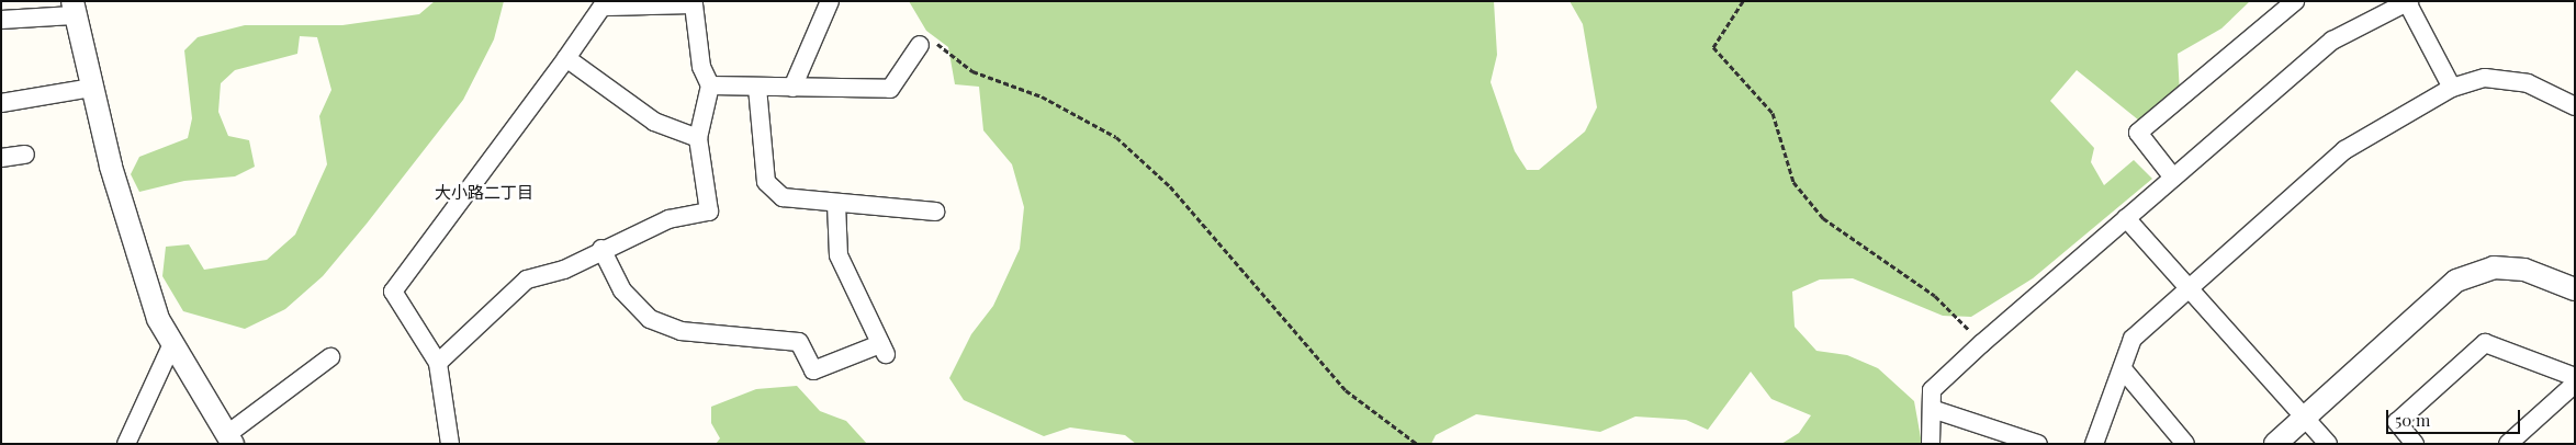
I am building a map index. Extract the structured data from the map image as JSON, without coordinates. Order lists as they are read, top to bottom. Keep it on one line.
{"districts":["大小路二丁目"],"scale_bar":"50 m"}
